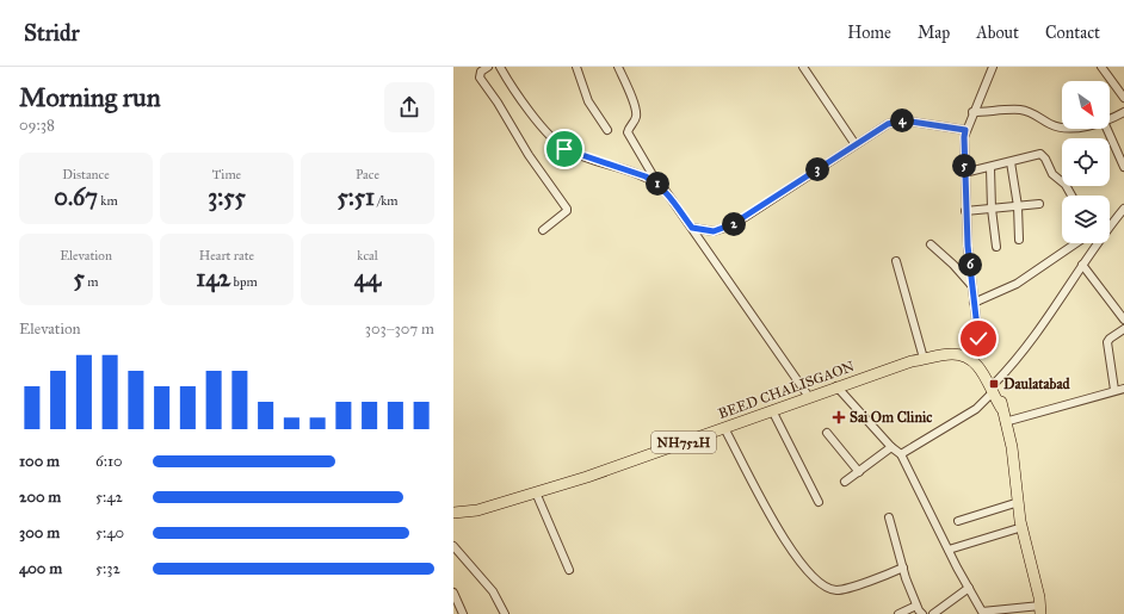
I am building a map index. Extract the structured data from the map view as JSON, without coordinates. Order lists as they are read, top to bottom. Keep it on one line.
{"streets":{"highway":["BEED CHALISGAON","NH752H"]},"places":{"transit":["Daulatabad"],"health":["Sai Om Clinic"]},"north":"bottom right","page":{"header":"Stridr","nav":["Home","Map","About","Contact"],"heading":["Morning run","09:38"],"pins":["4","5","3","1","2","6"],"stats":[["Distance","0.67 km"],["Time","3:55"],["Pace","5:51 /km"],["Elevation","5 m"],["Heart rate","142 bpm"],["kcal","44"]],"chart":["Elevation","303–307 m"],"list":[{"name":"100 m","note":"6:10"},{"name":"200 m","note":"5:42"},{"name":"300 m","note":"5:40"},{"name":"400 m","note":"5:32"}]}}
